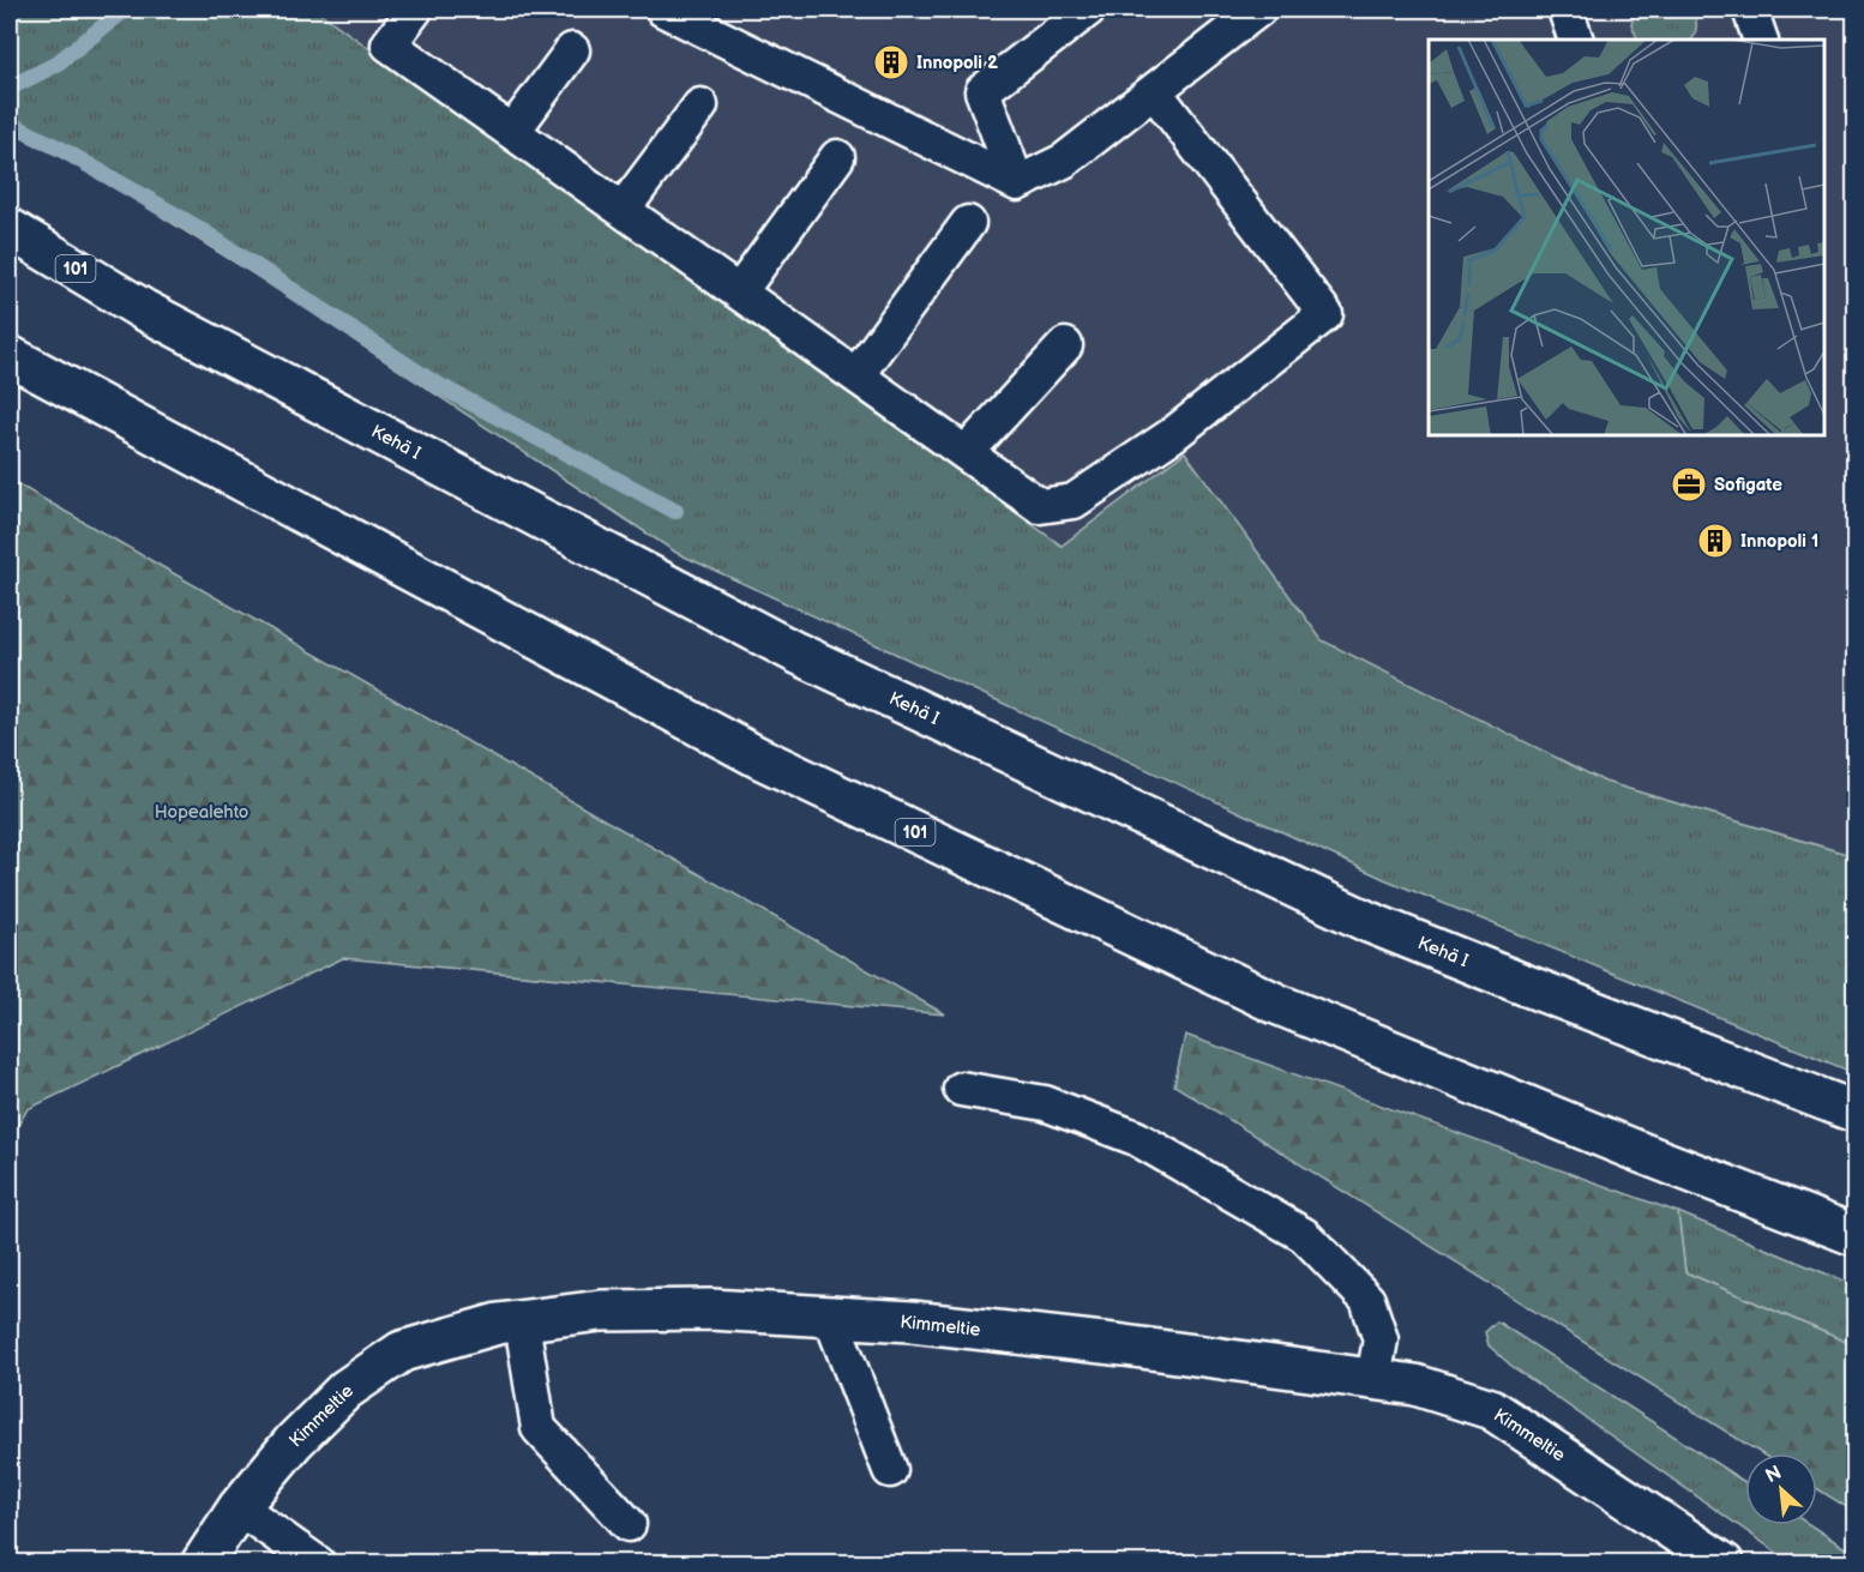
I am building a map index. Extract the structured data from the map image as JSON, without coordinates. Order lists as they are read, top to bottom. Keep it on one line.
{"streets":{"main road":["101","Kehä I","Kimmeltie"]},"parks":["Hopealehto"],"places":{"building":["Innopoli 2","Innopoli 1"],"office":["Sofigate"]},"north":"top left"}
